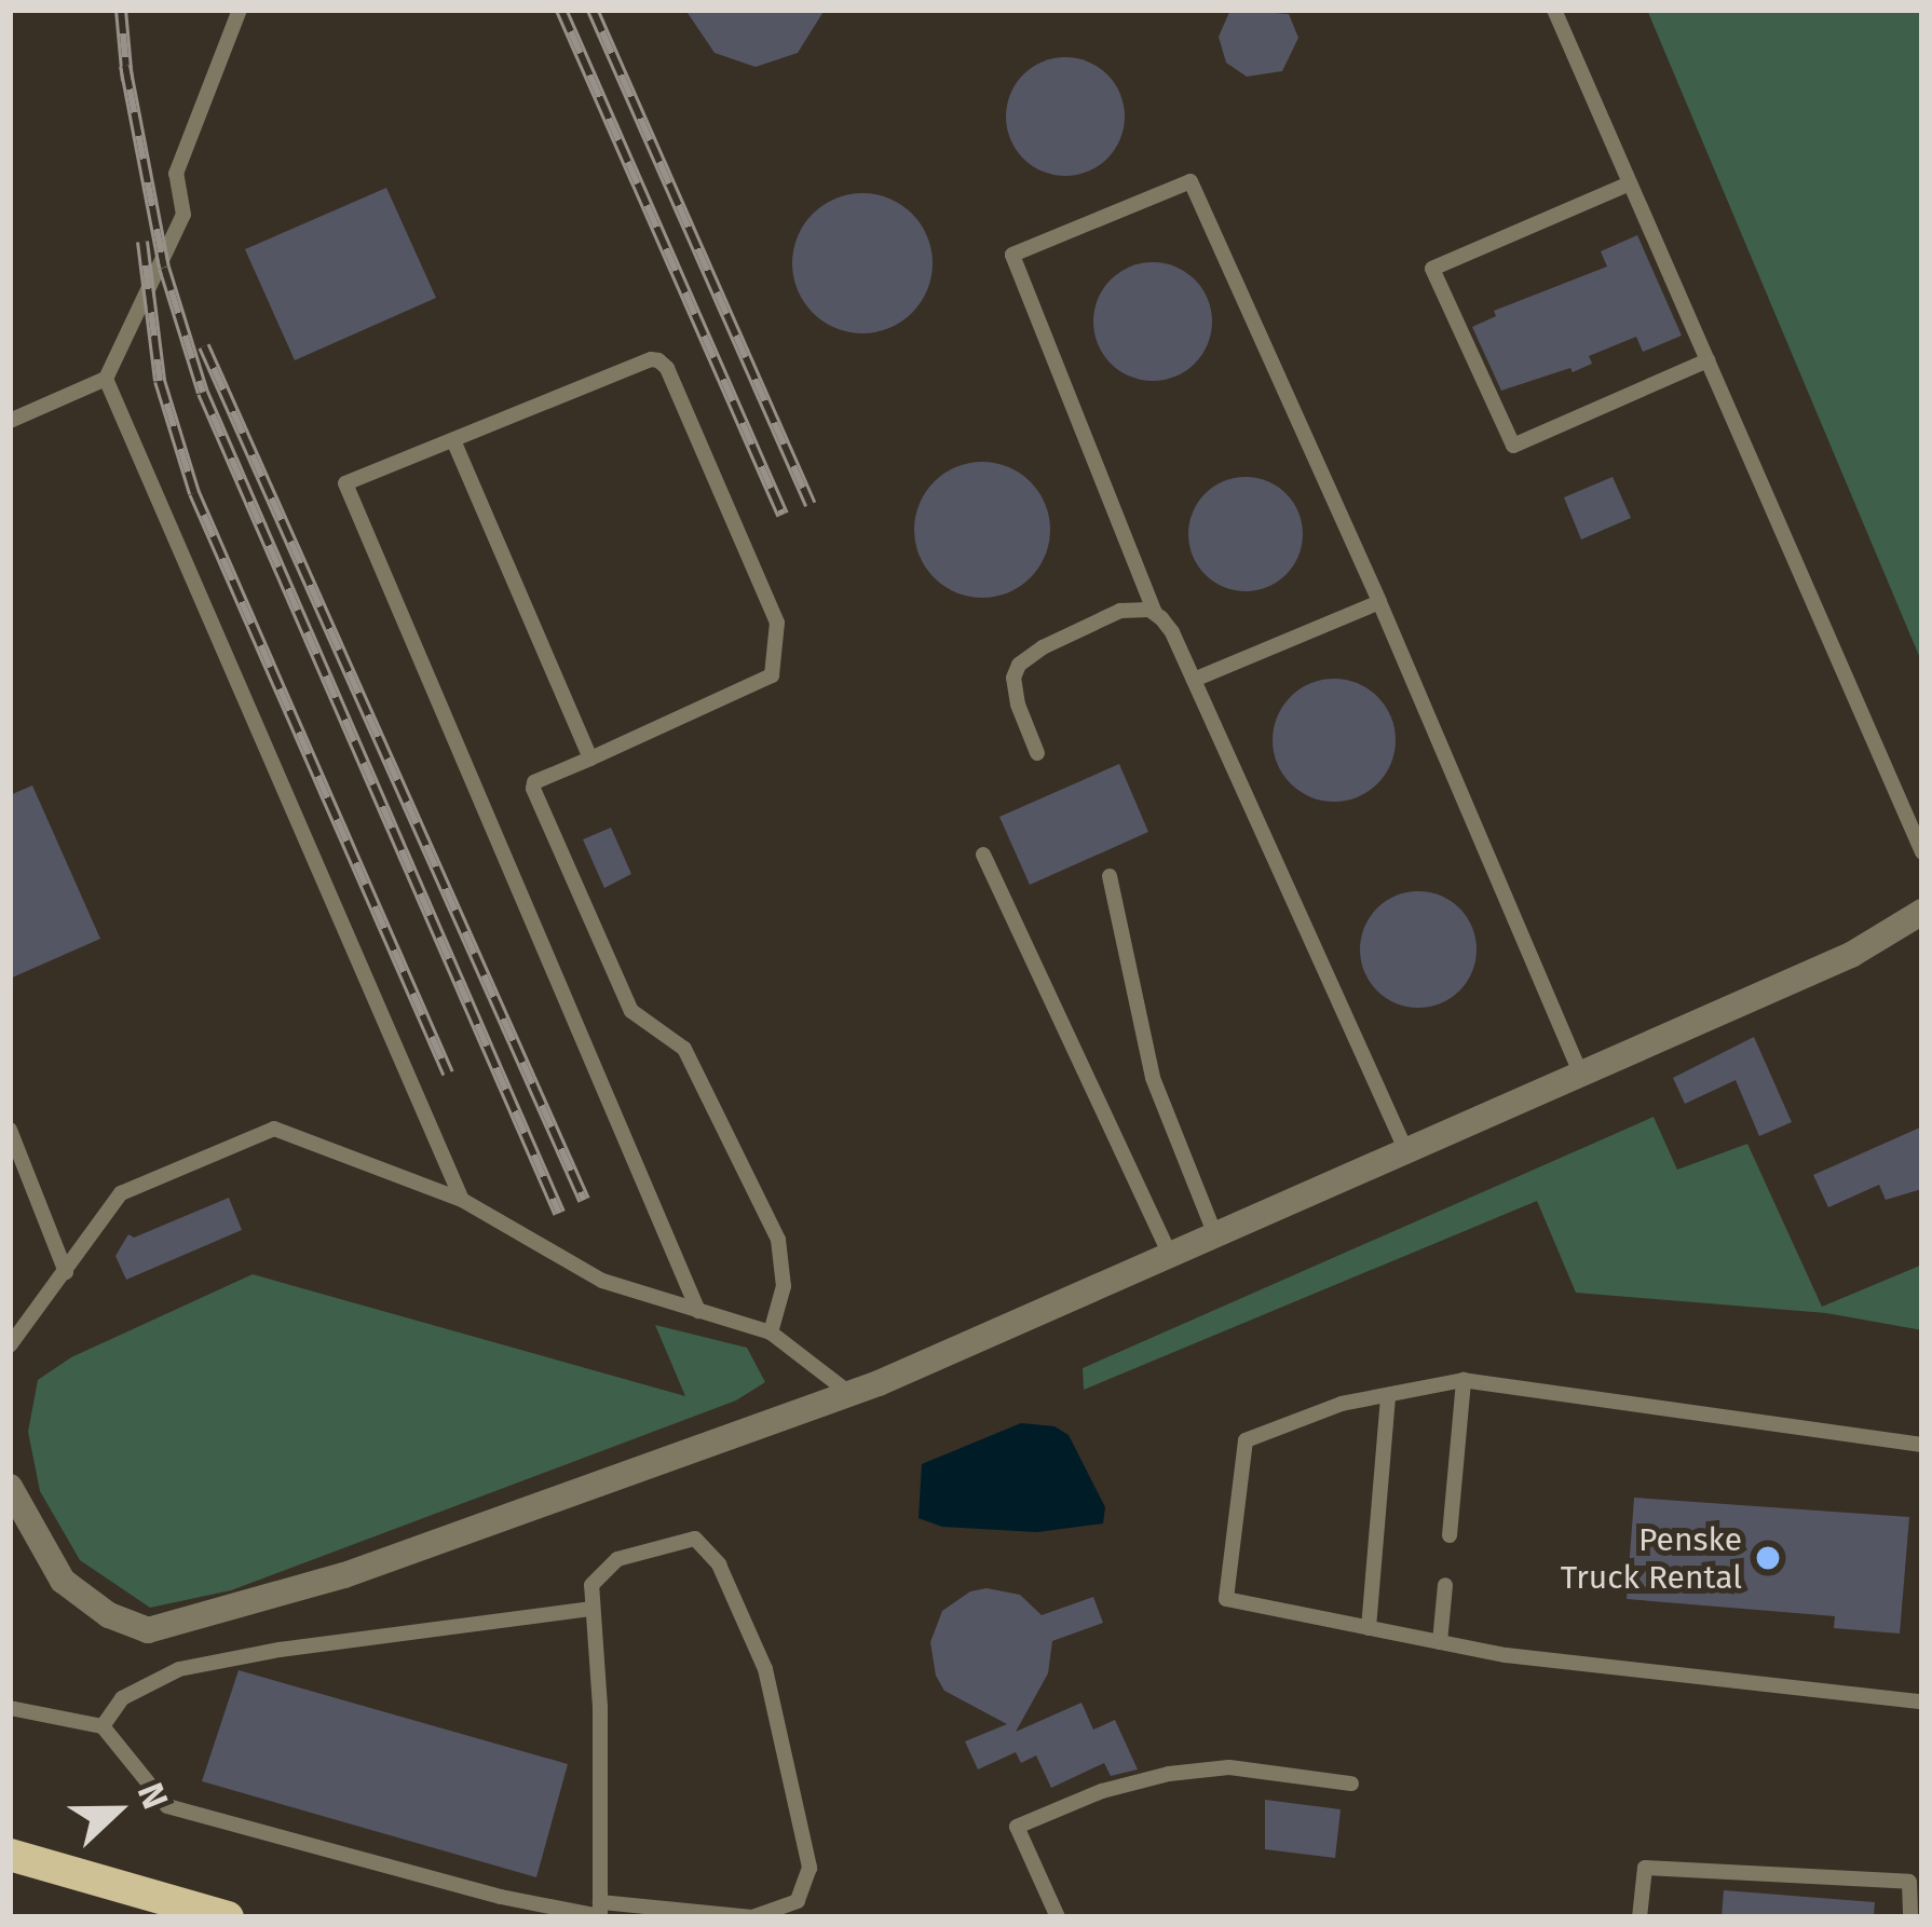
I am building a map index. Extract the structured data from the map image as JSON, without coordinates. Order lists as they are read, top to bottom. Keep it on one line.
{"places":["Penske Truck Rental"],"north":"right"}
